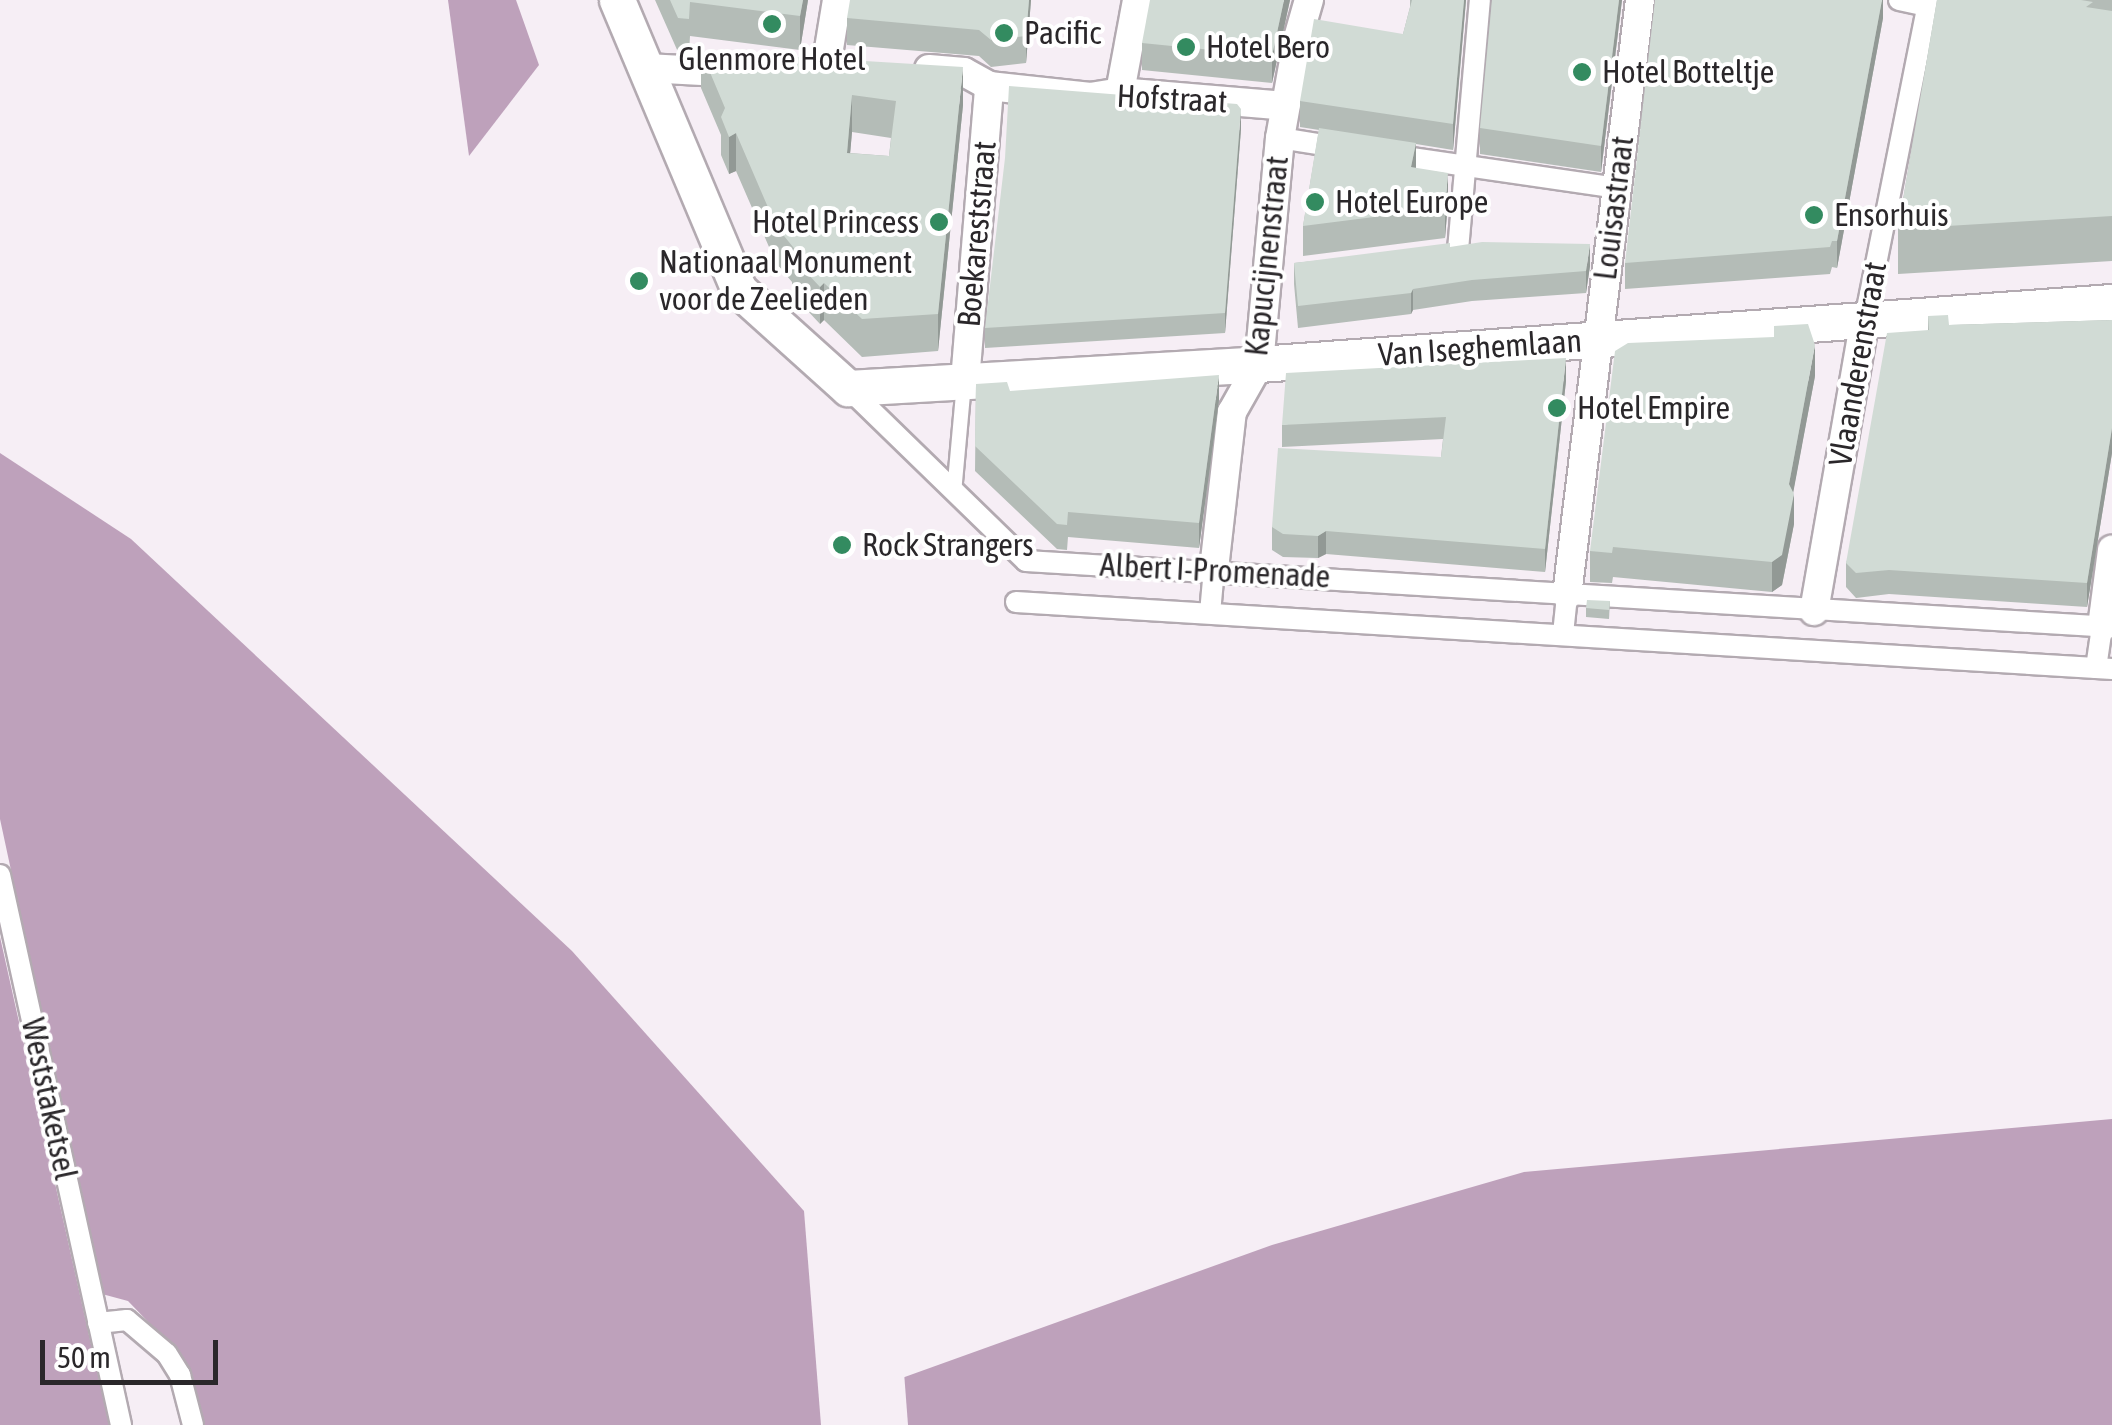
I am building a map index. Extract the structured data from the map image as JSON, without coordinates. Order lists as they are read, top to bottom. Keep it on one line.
{"streets":{"street":["Hofstraat","Louisastraat","Boekareststraat","Kapucijnenstraat","Van Iseghemlaan","Vlaanderenstraat","Albert I-Promenade","Weststaketsel"]},"crossings":[["Hofstraat","Boekareststraat"],["Hofstraat","Kapucijnenstraat"],["Louisastraat","Van Iseghemlaan"],["Louisastraat","Albert I-Promenade"],["Boekareststraat","Van Iseghemlaan"],["Kapucijnenstraat","Van Iseghemlaan"],["Kapucijnenstraat","Albert I-Promenade"],["Van Iseghemlaan","Vlaanderenstraat"],["Van Iseghemlaan","Albert I-Promenade"],["Vlaanderenstraat","Albert I-Promenade"]],"places":["Glenmore Hotel","Pacific","Hotel Bero","Hotel Botteltje","Hotel Europe","Ensorhuis","Hotel Princess","Nationaal Monument voor de Zeelieden","Hotel Empire","Rock Strangers"],"scale_bar":"50 m"}
